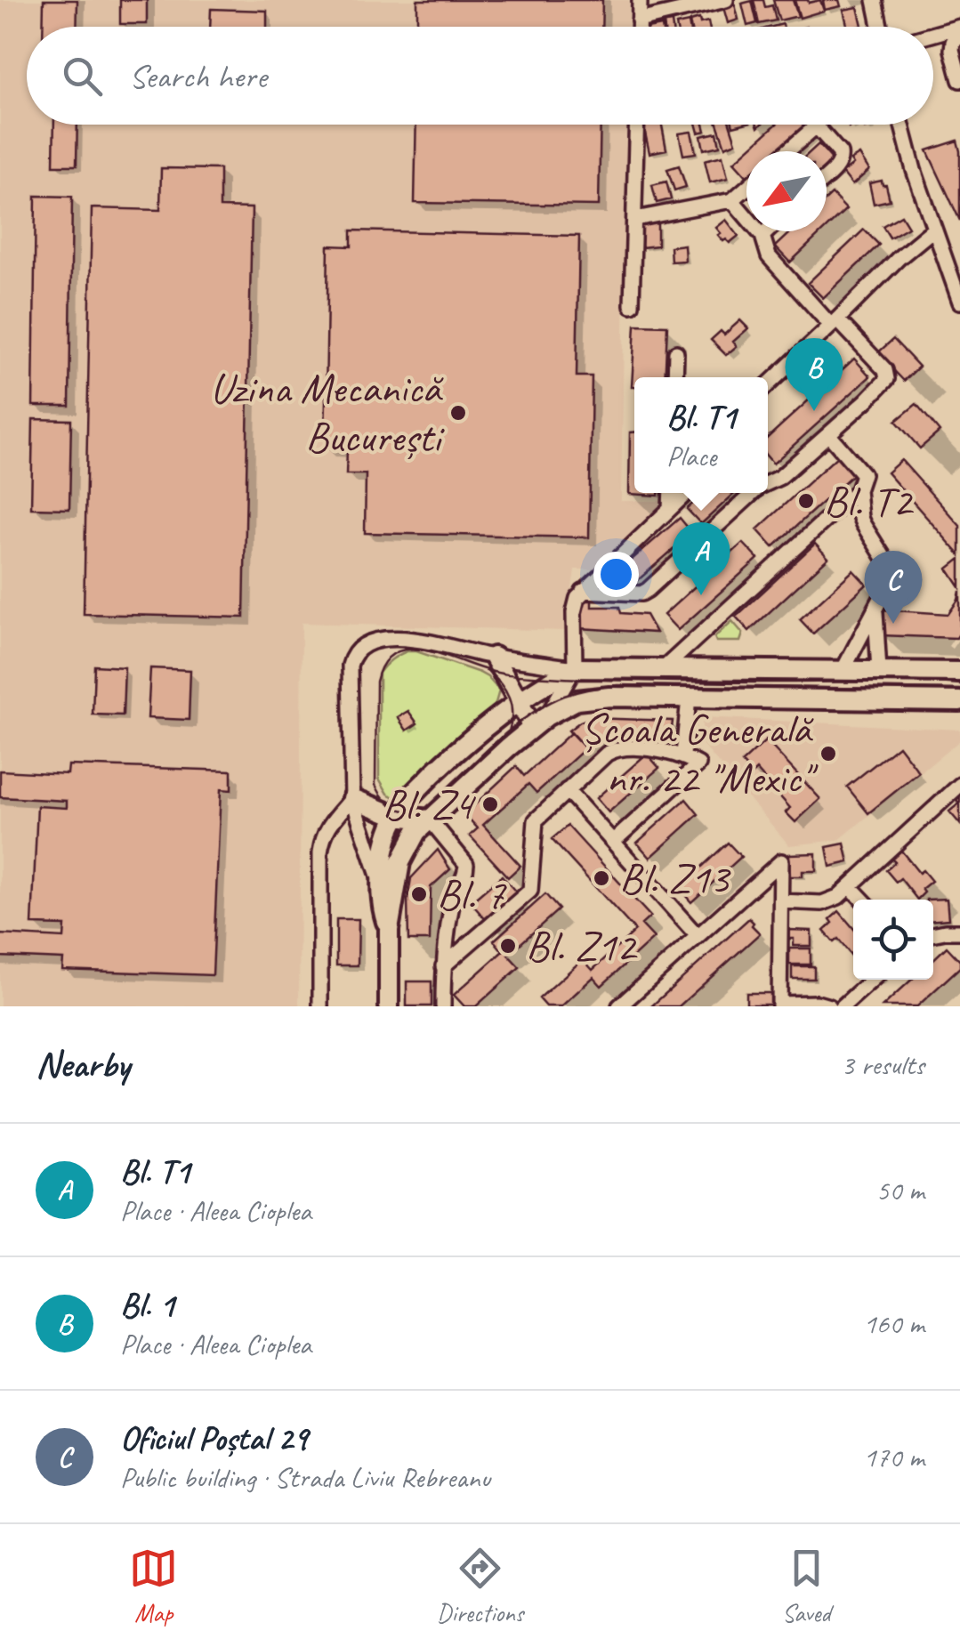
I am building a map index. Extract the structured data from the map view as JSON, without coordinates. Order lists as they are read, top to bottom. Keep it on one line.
{"places":["Uzina Mecanică București","Bl. T2","Școala Generală nr. 22 \"Mexic\"","Bl. Z4","Bl. Z13","Bl. 7","Bl. Z12"],"north":"bottom left","page":{"search":"Search here","pins":["B","A","C"],"popup":["Bl. T1","Place"],"heading":["Nearby","3 results"],"list":[{"mark":"A","name":"Bl. T1","note":"Place · Aleea Cioplea","value":"50 m"},{"mark":"B","name":"Bl. 1","note":"Place · Aleea Cioplea","value":"160 m"},{"mark":"C","name":"Oficiul Poștal 29","note":"Public building · Strada Liviu Rebreanu","value":"170 m"}],"nav":["Map","Directions","Saved"]}}
